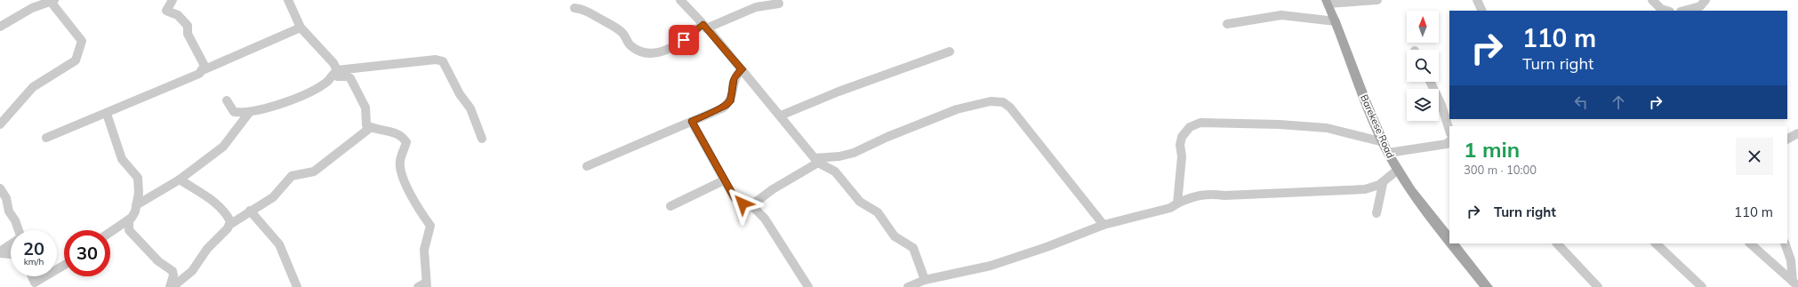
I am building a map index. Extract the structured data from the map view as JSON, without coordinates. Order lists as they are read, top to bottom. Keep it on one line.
{"streets":{"main road":["Barekese Road"]},"north":"top","page":{"turn":["110 m","Turn right"],"heading":["1 min","300 m · 10:00"],"list":[{"name":"Turn right","value":"110 m"}],"speed":"20 km/h","limit":"30"}}
